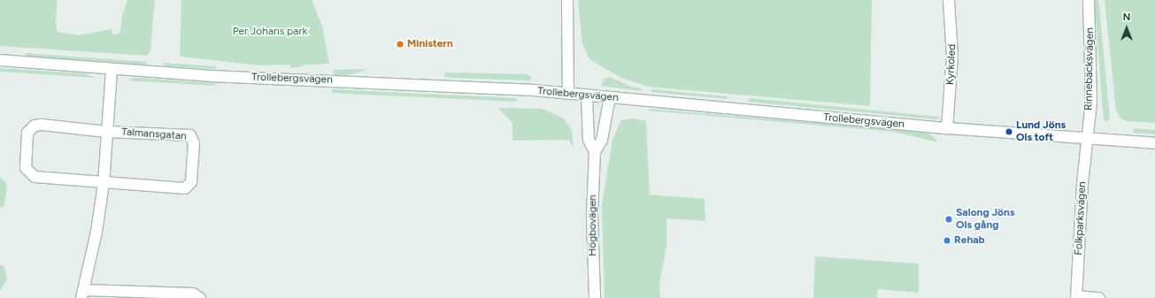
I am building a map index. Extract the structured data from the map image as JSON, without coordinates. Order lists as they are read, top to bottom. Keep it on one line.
{"streets":{"street":["Kyrkoled","Rinnebäcksvägen","Trollebergsvägen","Talmansgatan","Folkparksvägen","Högbovägen"]},"crossings":[["Kyrkoled","Trollebergsvägen"],["Rinnebäcksvägen","Trollebergsvägen"],["Rinnebäcksvägen","Folkparksvägen"],["Trollebergsvägen","Talmansgatan"],["Trollebergsvägen","Folkparksvägen"],["Trollebergsvägen","Högbovägen"]],"parks":["Per Johans park"],"places":["Ministern","Lund Jöns Ols toft","Salong Jöns Ols gång","Rehab"],"north":"top"}
